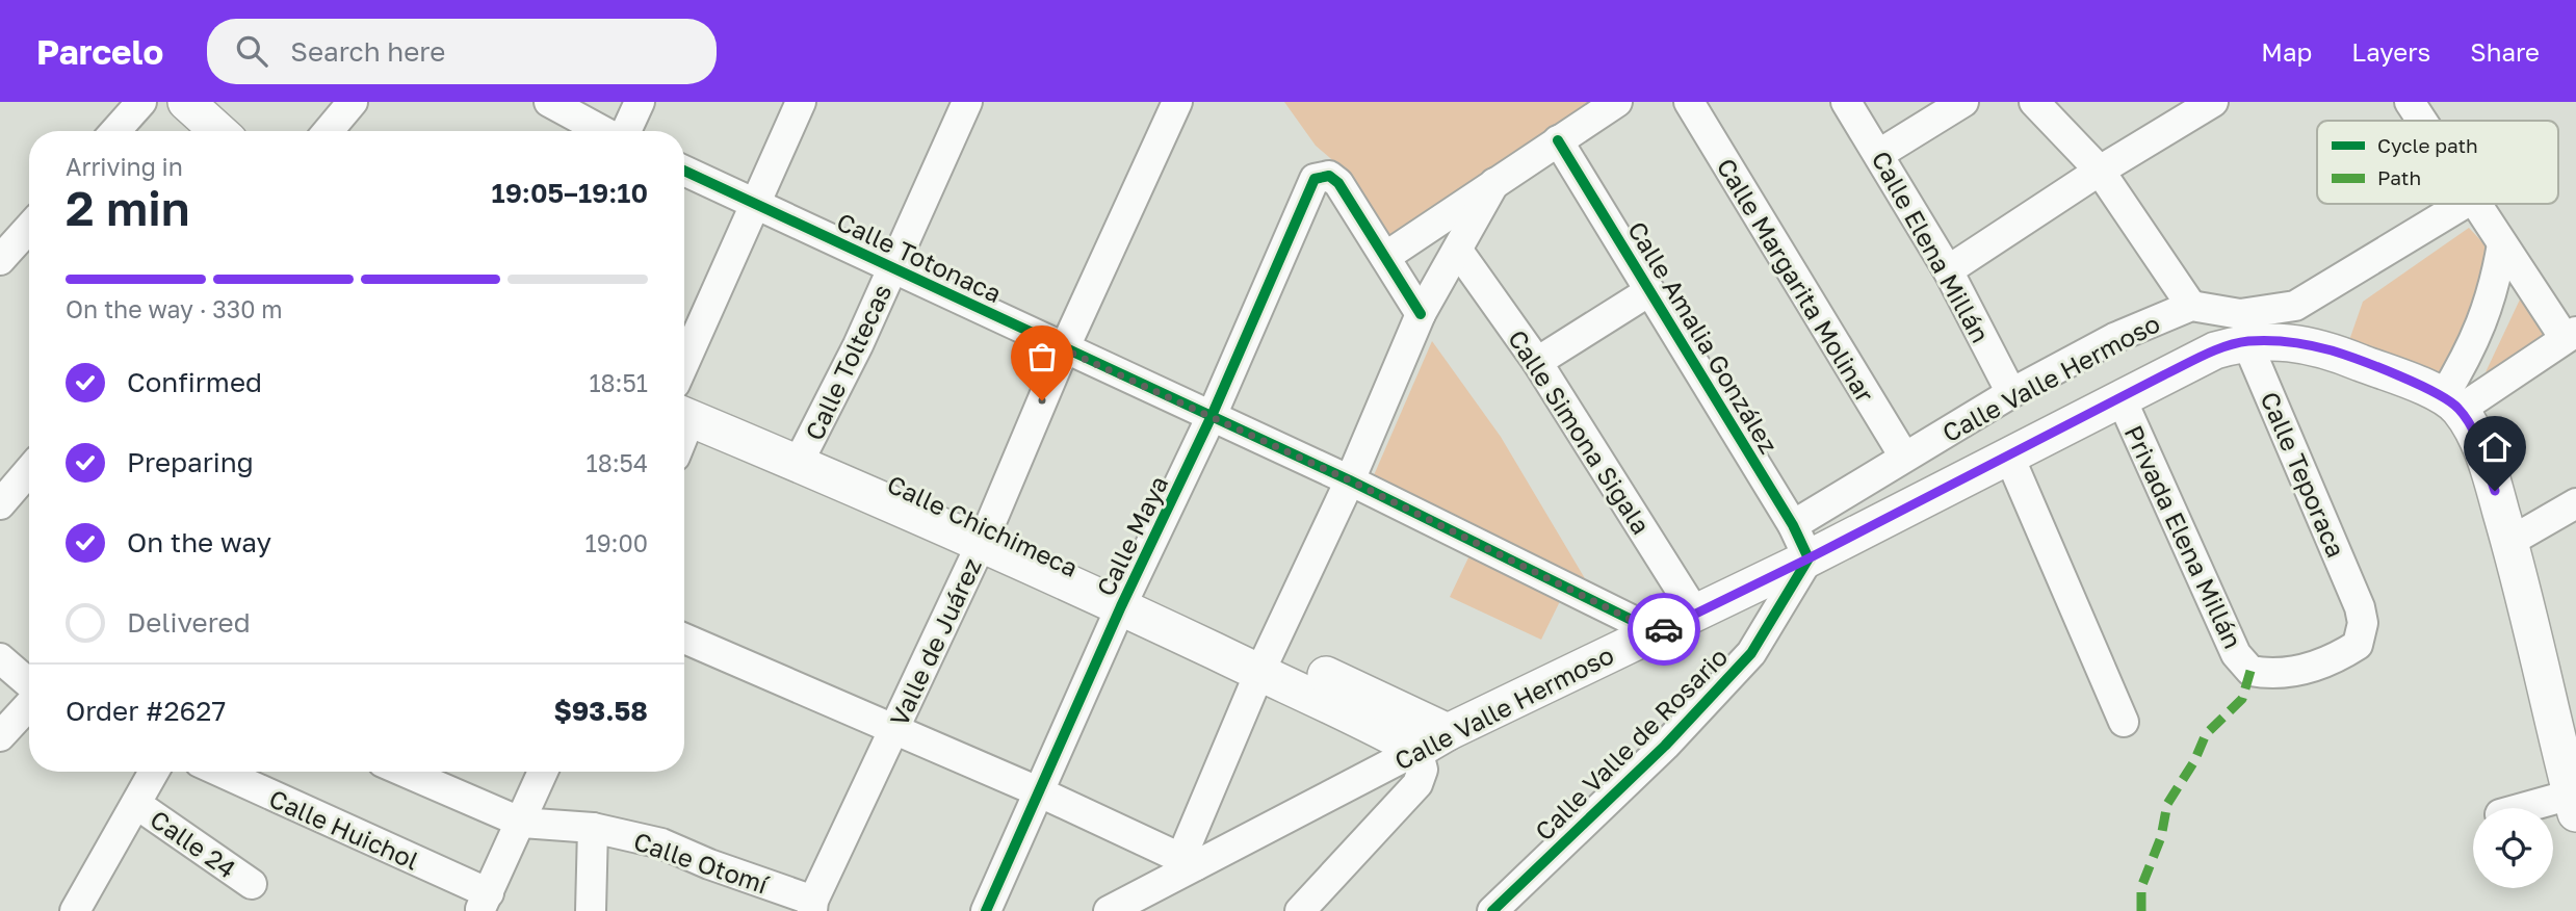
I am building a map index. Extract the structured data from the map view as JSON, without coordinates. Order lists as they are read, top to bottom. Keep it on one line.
{"streets":{"main road":["Calle Valle Hermoso","Calle Chichimeca"],"street":["Calle Elena Millán","Calle Totonaca","Calle Margarita Molinar","Calle Amalia González","Calle Toltecas","Calle Simona Sigala","Calle Teporaca","Calle Maya","Privada Elena Millán","Valle de Juárez","Calle Valle de Rosario","Calle Huichol","Calle 24","Calle Otomí"]},"crossings":[["Calle Elena Millán","Calle Valle Hermoso"],["Calle Totonaca","Calle Toltecas"],["Calle Totonaca","Calle Valle Hermoso"],["Calle Totonaca","Calle Maya"],["Calle Totonaca","Valle de Juárez"],["Calle Margarita Molinar","Calle Valle Hermoso"],["Calle Amalia González","Calle Valle Hermoso"],["Calle Amalia González","Calle Valle de Rosario"],["Calle Toltecas","Calle Chichimeca"],["Calle Valle Hermoso","Calle Simona Sigala"],["Calle Valle Hermoso","Calle Teporaca"],["Calle Valle Hermoso","Calle Chichimeca"],["Calle Valle Hermoso","Privada Elena Millán"],["Calle Valle Hermoso","Calle Valle de Rosario"],["Calle Teporaca","Privada Elena Millán"],["Calle Chichimeca","Calle Maya"],["Calle Chichimeca","Valle de Juárez"],["Valle de Juárez","Calle Otomí"]],"legend":["Cycle path","Path"],"page":{"header":"Parcelo","search":"Search here","nav":["Map","Layers","Share"],"heading":["2 min","Arriving in","19:05–19:10"],"panel":["Order #2627","$93.58"],"bar":"On the way · 330 m","list":[["Confirmed","18:51"],["Preparing","18:54"],["On the way","19:00"],"Delivered"]}}
